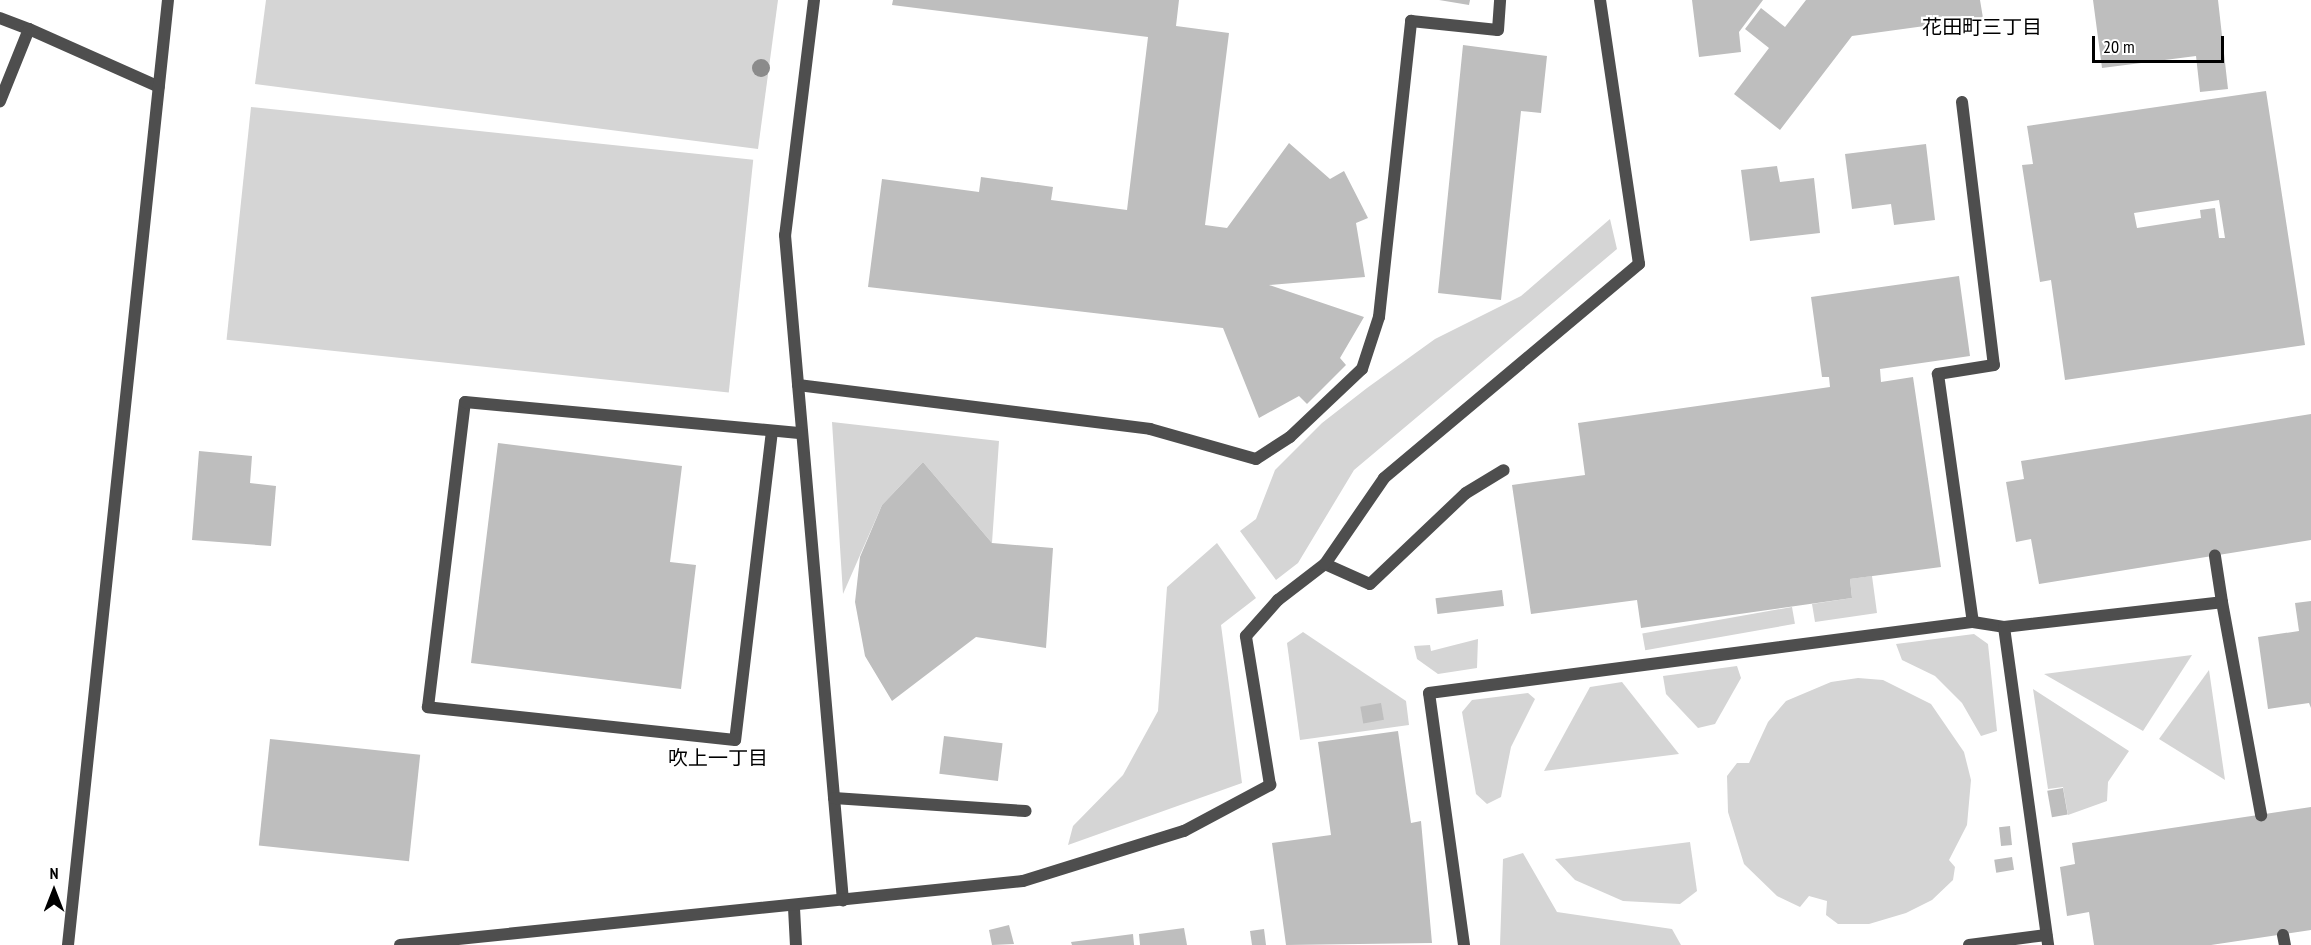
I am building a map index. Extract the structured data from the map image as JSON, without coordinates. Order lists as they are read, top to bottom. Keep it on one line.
{"districts":["花田町三丁目","吹上一丁目"],"scale_bar":"20 m","north":"top"}
